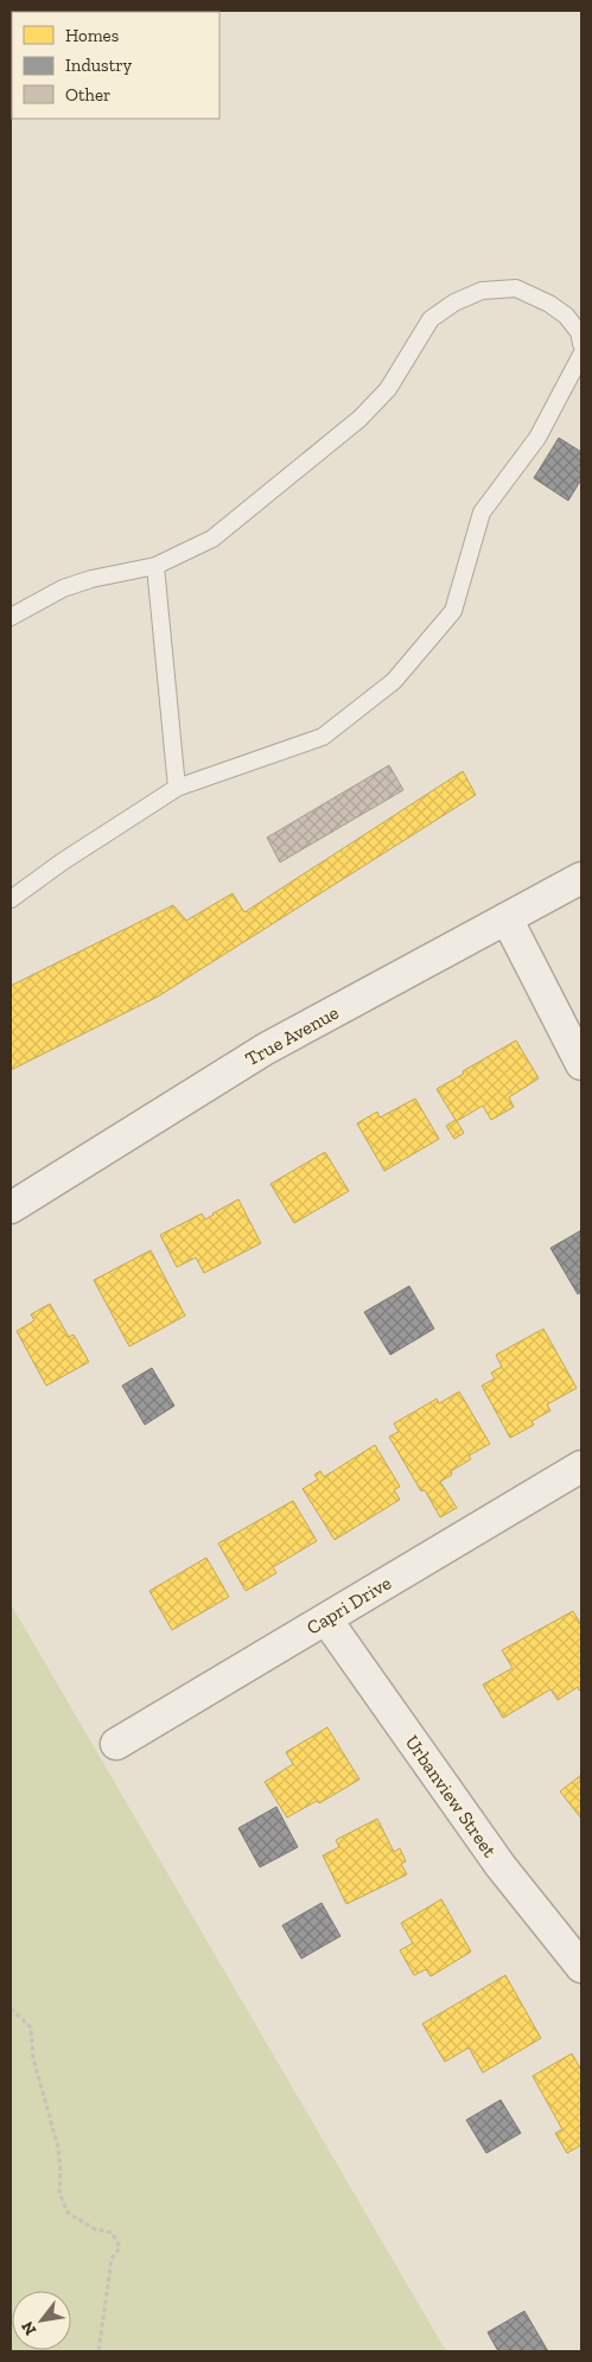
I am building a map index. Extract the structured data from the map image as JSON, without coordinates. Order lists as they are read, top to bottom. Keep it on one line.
{"streets":{"street":["True Avenue","Capri Drive","Urbanview Street"]},"crossings":[["Capri Drive","Urbanview Street"]],"legend":["Homes","Industry","Other"],"north":"bottom left"}
